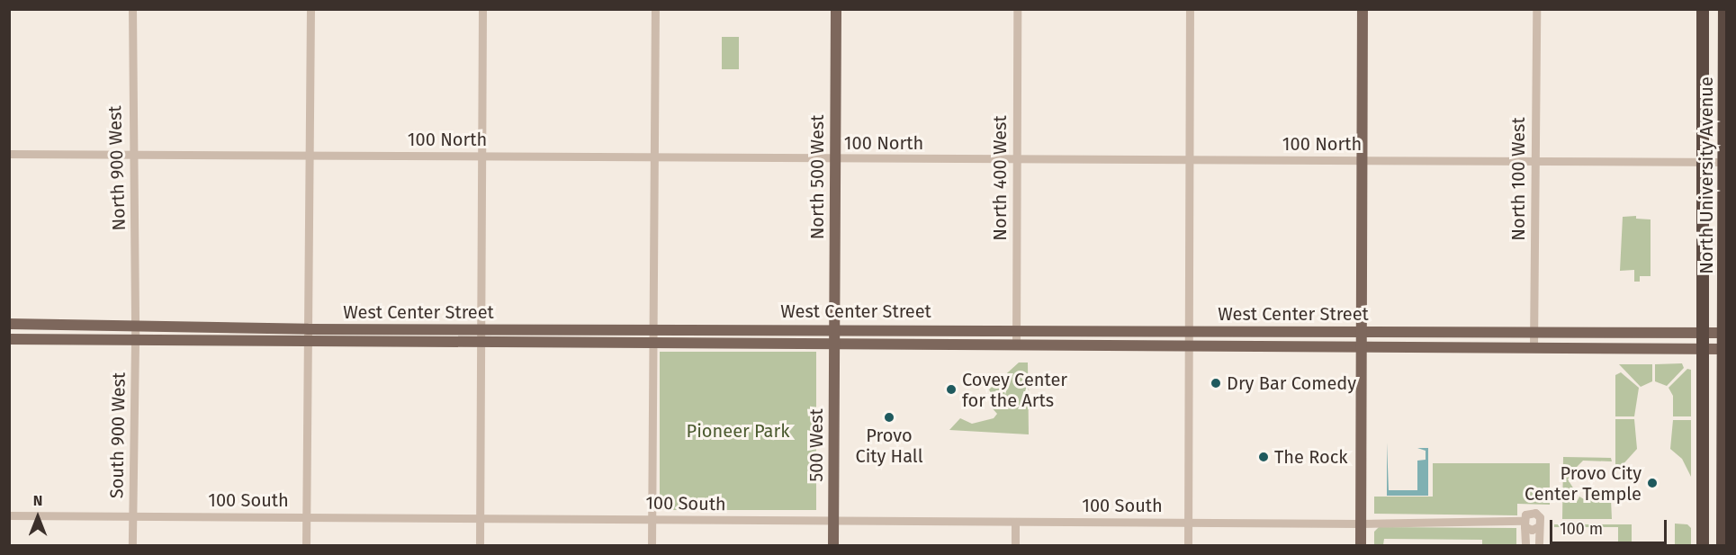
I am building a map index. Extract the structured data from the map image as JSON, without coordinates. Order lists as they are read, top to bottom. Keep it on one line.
{"streets":{"highway":["North University Avenue"],"main road":["North 500 West","West Center Street","500 West"],"street":["100 North","North 900 West","North 400 West","North 100 West","South 900 West","100 South"]},"crossings":[["100 North","North 900 West"],["100 North","North University Avenue"],["100 North","North 500 West"],["100 North","North 400 West"],["100 North","North 100 West"],["North 900 West","West Center Street"],["North 900 West","South 900 West"],["North University Avenue","West Center Street"],["North 500 West","West Center Street"],["North 500 West","500 West"],["North 400 West","West Center Street"],["North 100 West","West Center Street"],["West Center Street","South 900 West"],["West Center Street","500 West"],["South 900 West","100 South"],["500 West","100 South"]],"parks":["Pioneer Park"],"places":["Dry Bar Comedy","Covey Center for the Arts","Provo City Hall","The Rock","Provo City Center Temple"],"scale_bar":"100 m","north":"top"}
